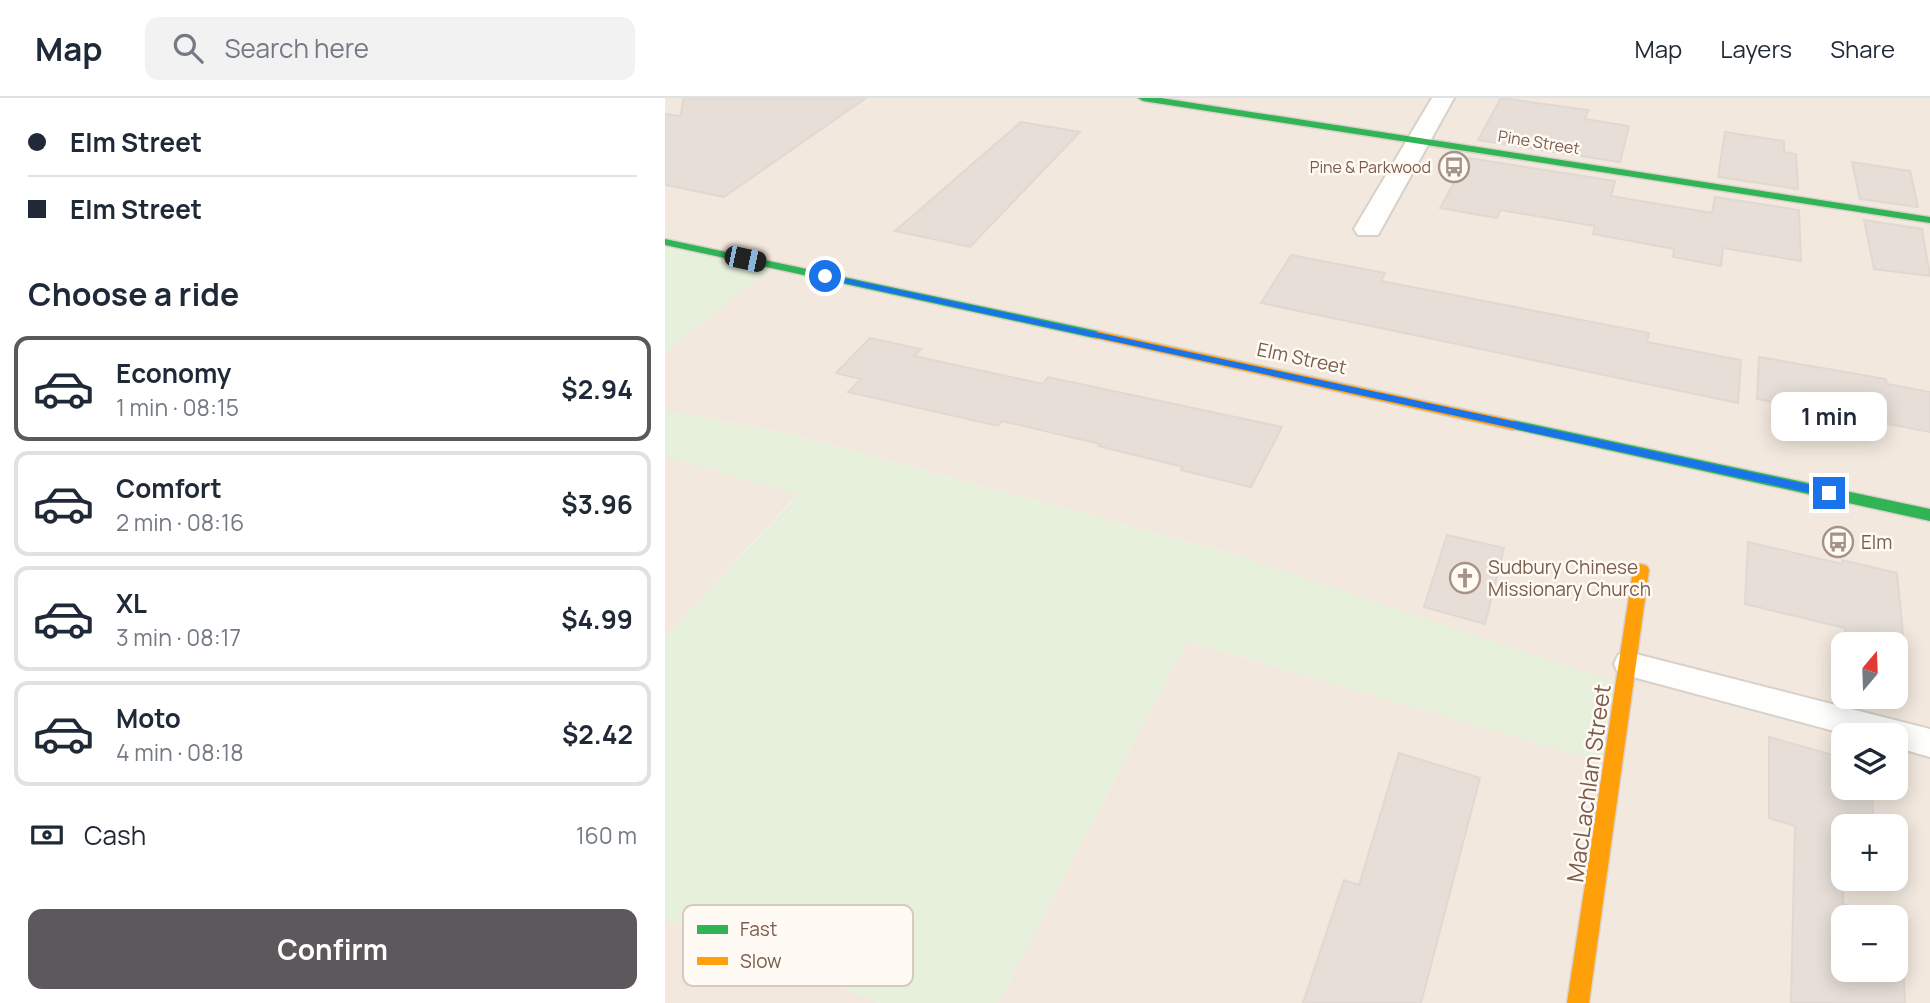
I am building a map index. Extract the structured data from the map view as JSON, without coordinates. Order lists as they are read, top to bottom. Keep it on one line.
{"streets":{"street":["Pine Street","Elm Street","MacLachlan Street"]},"places":{"bus stop":["Pine & Parkwood","Elm"],"church":["Sudbury Chinese Missionary Church"]},"legend":["Fast","Slow"],"north":"top","page":{"header":"Map","search":"Search here","nav":["Map","Layers","Share"],"banner":["Elm Street","Elm Street"],"heading":"Choose a ride","list":[{"name":"Economy","note":"1 min · 08:15","value":"$2.94"},{"name":"Comfort","note":"2 min · 08:16","value":"$3.96"},{"name":"XL","note":"3 min · 08:17","value":"$4.99"},{"name":"Moto","note":"4 min · 08:18","value":"$2.42"}],"bubble":"1 min","map_buttons":["+","−"],"pay":["Cash","160 m"],"buttons":"Confirm"}}
